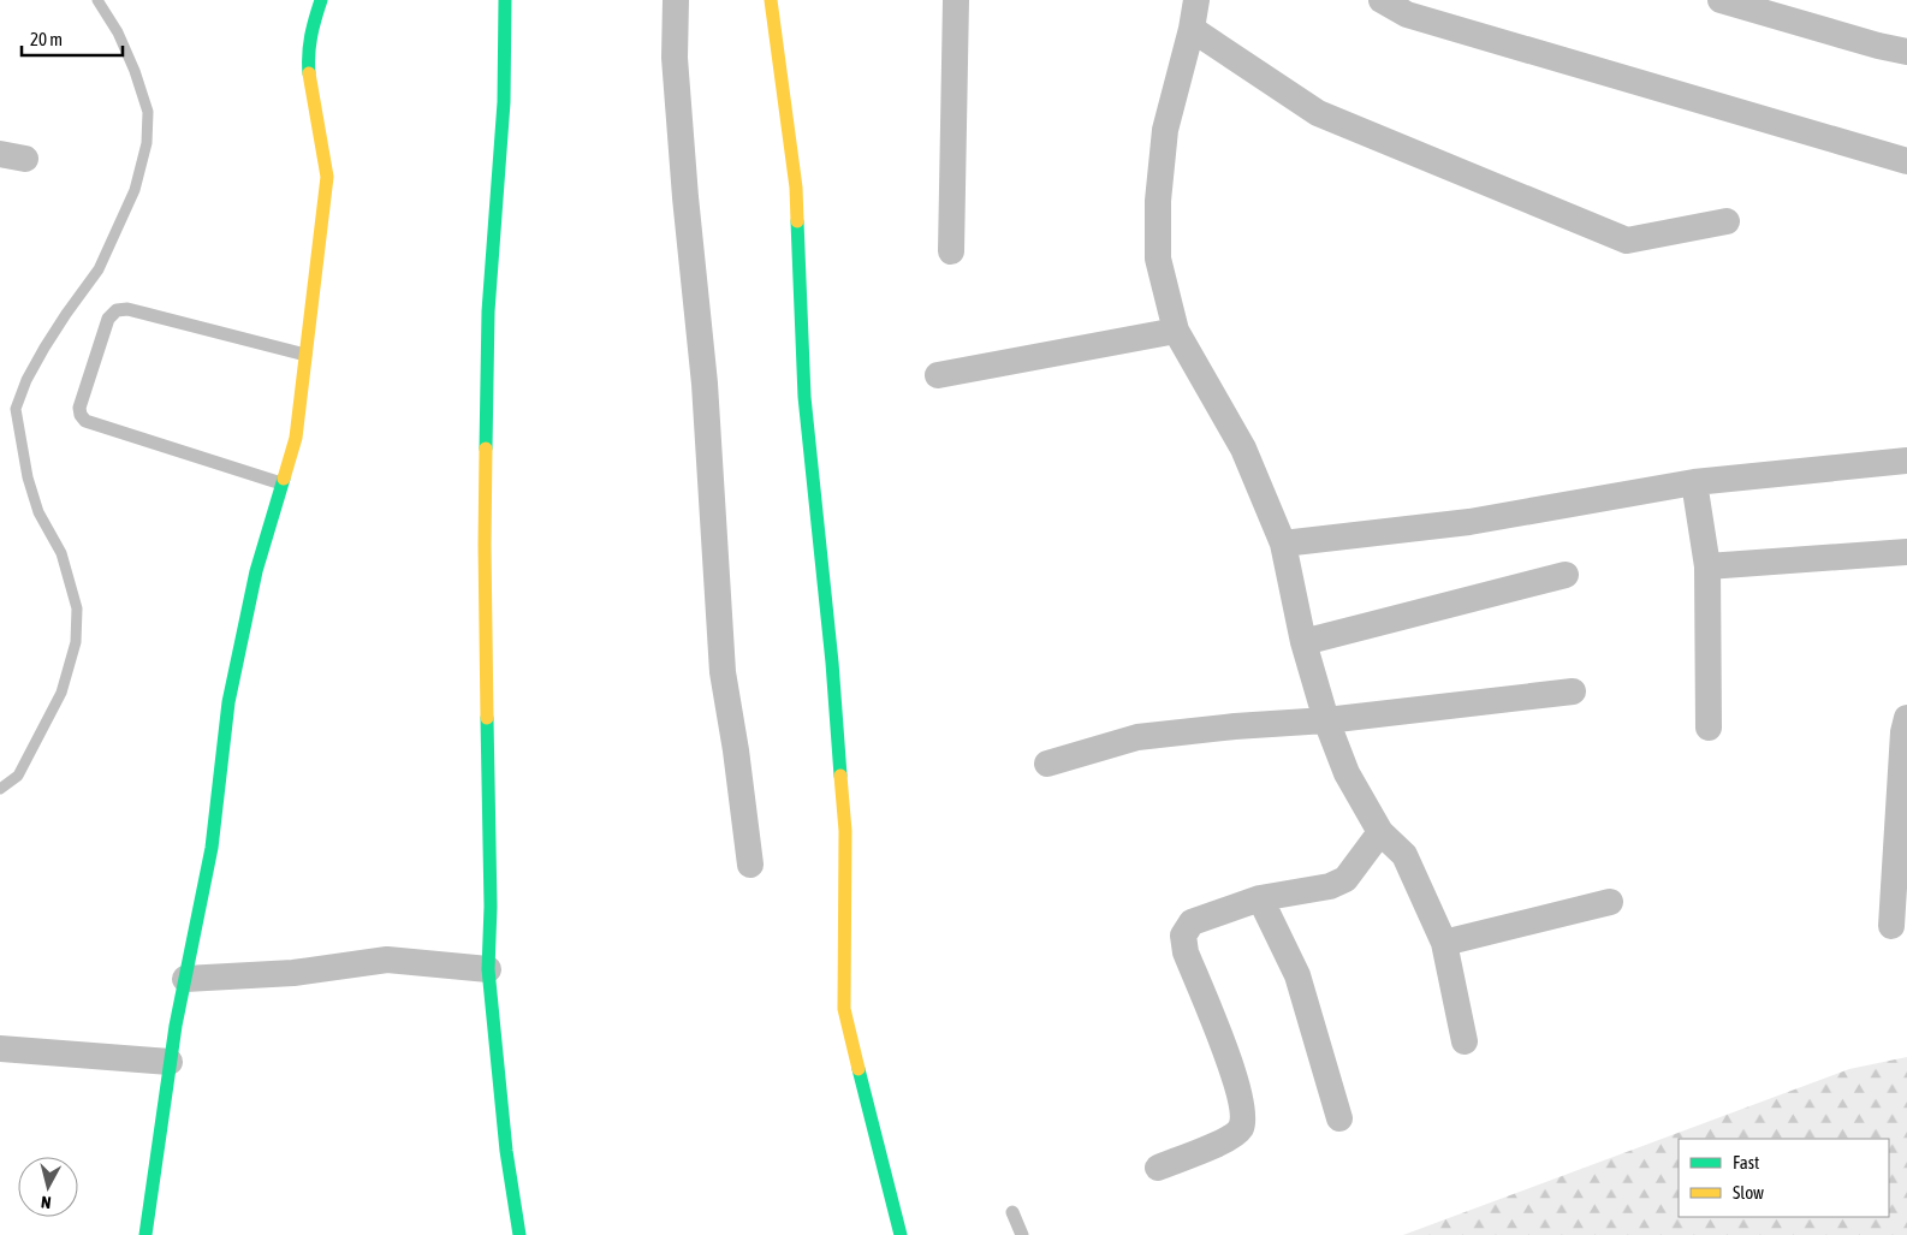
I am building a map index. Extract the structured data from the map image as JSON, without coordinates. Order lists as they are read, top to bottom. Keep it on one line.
{"legend":["Fast","Slow"],"scale_bar":"20 m","north":"bottom"}
